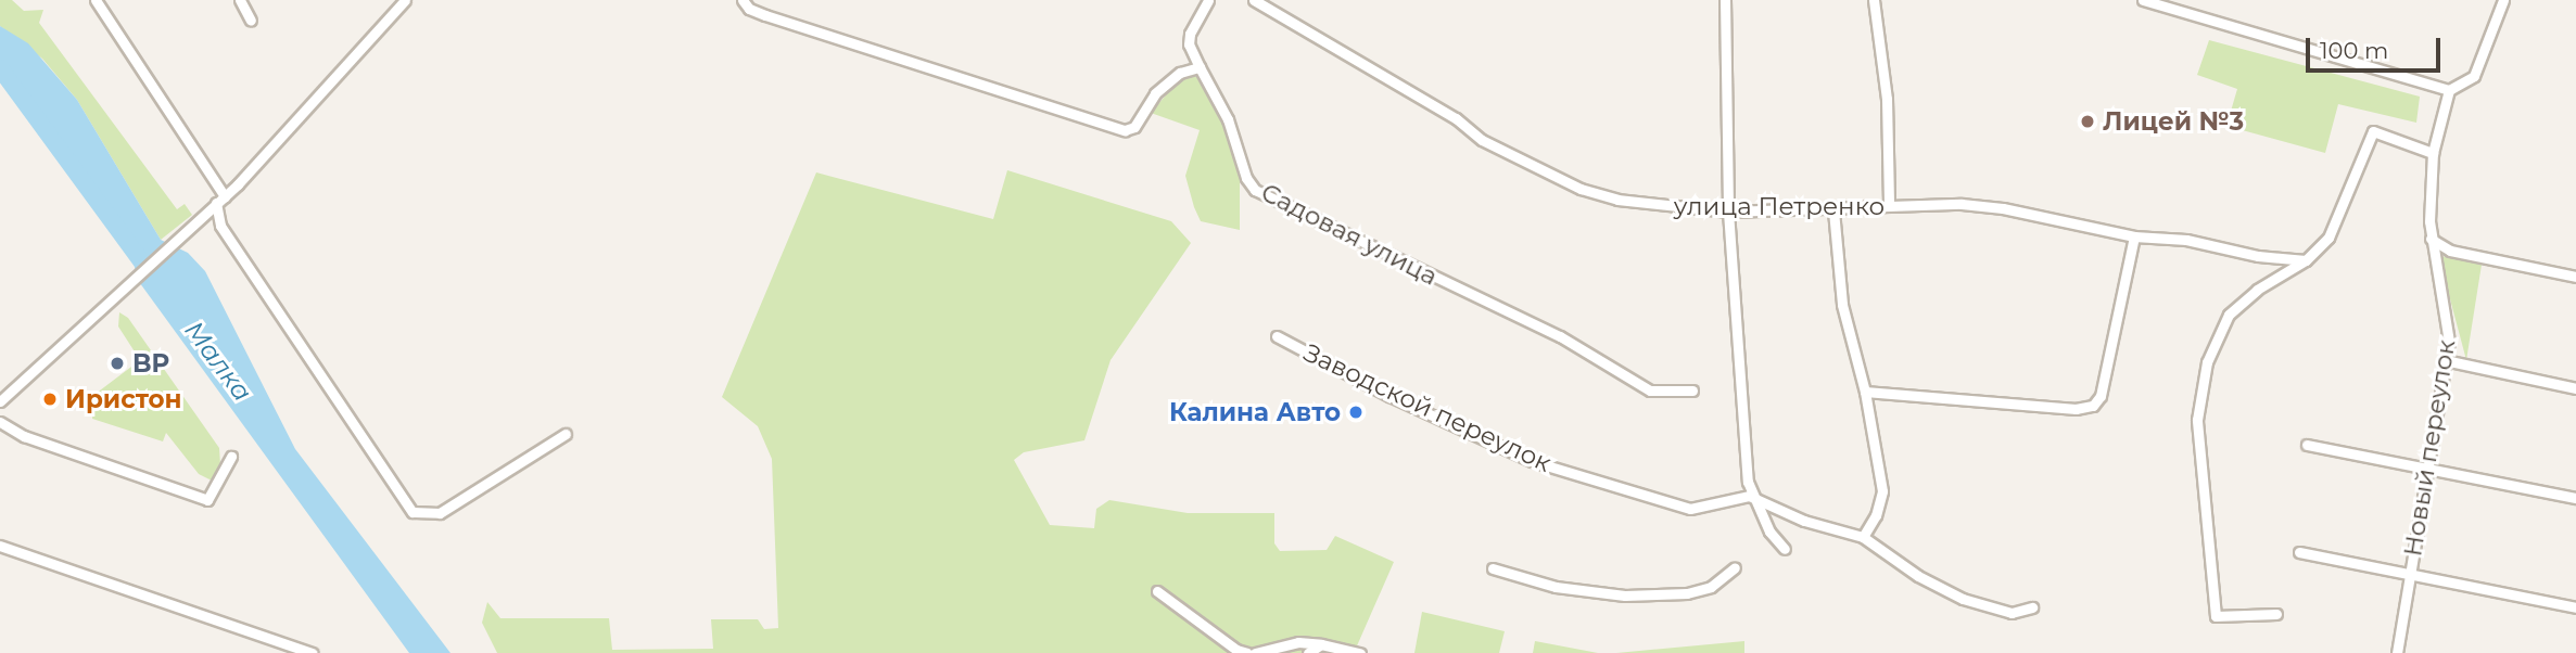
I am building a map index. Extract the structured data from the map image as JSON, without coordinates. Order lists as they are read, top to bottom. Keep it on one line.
{"streets":{"street":["улица Петренко","Садовая улица","Заводской переулок","Новый переулок"]},"water":["Малка"],"places":["Лицей №3","BP","Иристон","Калина Авто"],"scale_bar":"100 m"}
